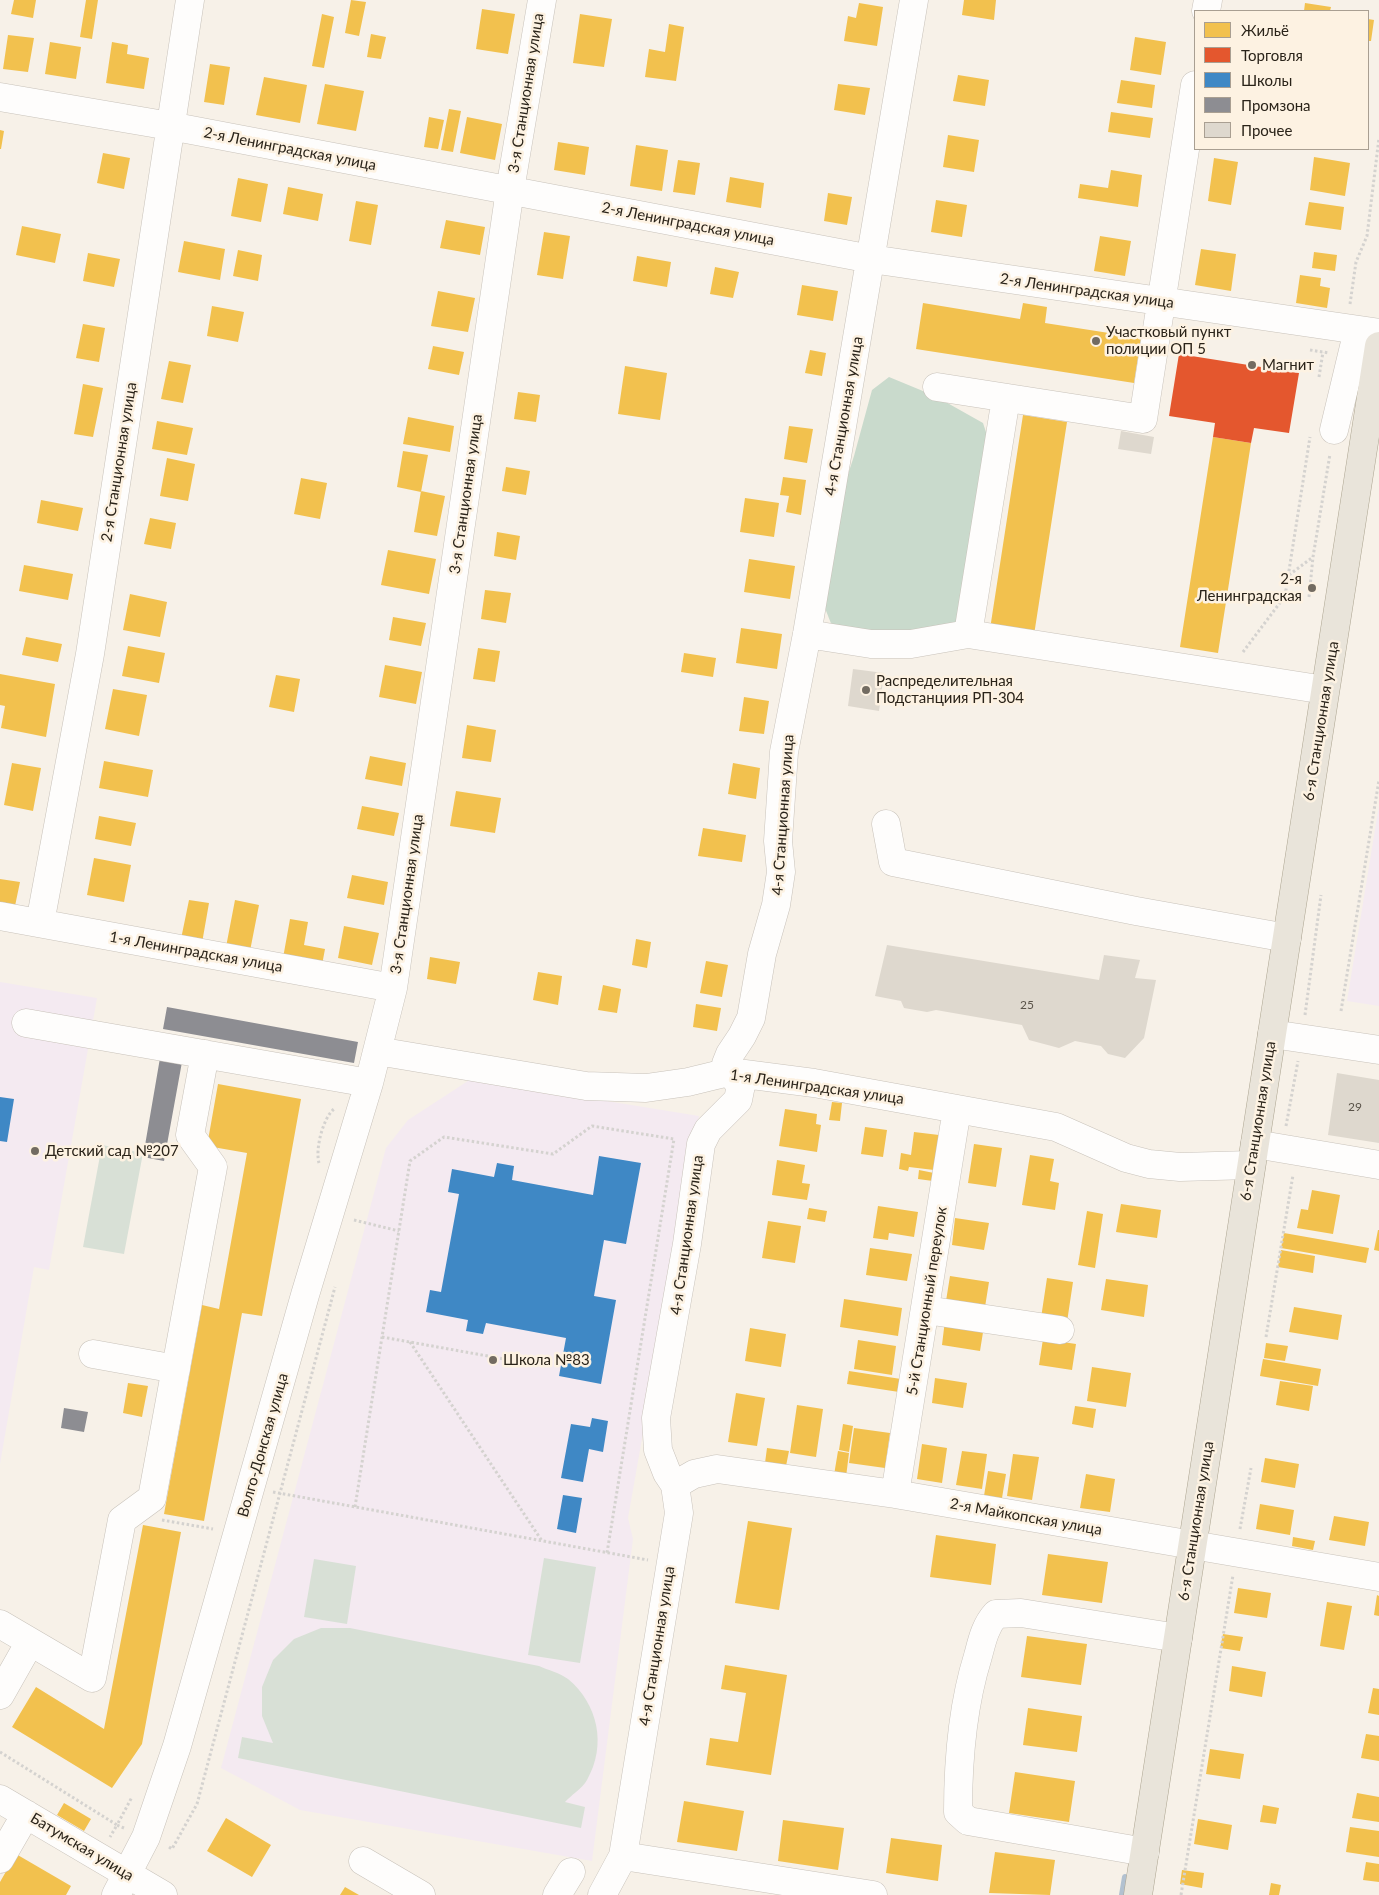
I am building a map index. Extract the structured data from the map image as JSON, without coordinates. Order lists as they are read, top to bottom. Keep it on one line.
{"streets":{"main road":["6-я Станционная улица"],"street":["3-я Станционная улица","2-я Ленинградская улица","4-я Станционная улица","2-я Станционная улица","1-я Ленинградская улица","5-й Станционный переулок","Волго-Донская улица","2-я Майкопская улица","Батумская улица"]},"crossings":[["3-я Станционная улица","2-я Ленинградская улица"],["3-я Станционная улица","1-я Ленинградская улица"],["3-я Станционная улица","Волго-Донская улица"],["2-я Ленинградская улица","4-я Станционная улица"],["2-я Ленинградская улица","2-я Станционная улица"],["2-я Ленинградская улица","6-я Станционная улица"],["4-я Станционная улица","1-я Ленинградская улица"],["4-я Станционная улица","2-я Майкопская улица"],["2-я Станционная улица","1-я Ленинградская улица"],["6-я Станционная улица","1-я Ленинградская улица"],["6-я Станционная улица","2-я Майкопская улица"],["1-я Ленинградская улица","5-й Станционный переулок"],["1-я Ленинградская улица","Волго-Донская улица"],["5-й Станционный переулок","2-я Майкопская улица"],["Волго-Донская улица","Батумская улица"]],"places":["Участковый пункт полиции ОП 5","Магнит","2-я Ленинградская","Распределительная Подстанциия РП-304","Детский сад №207","Школа №83"],"house_numbers":["25","29"],"legend":["Жильё","Торговля","Школы","Промзона","Прочее"]}
